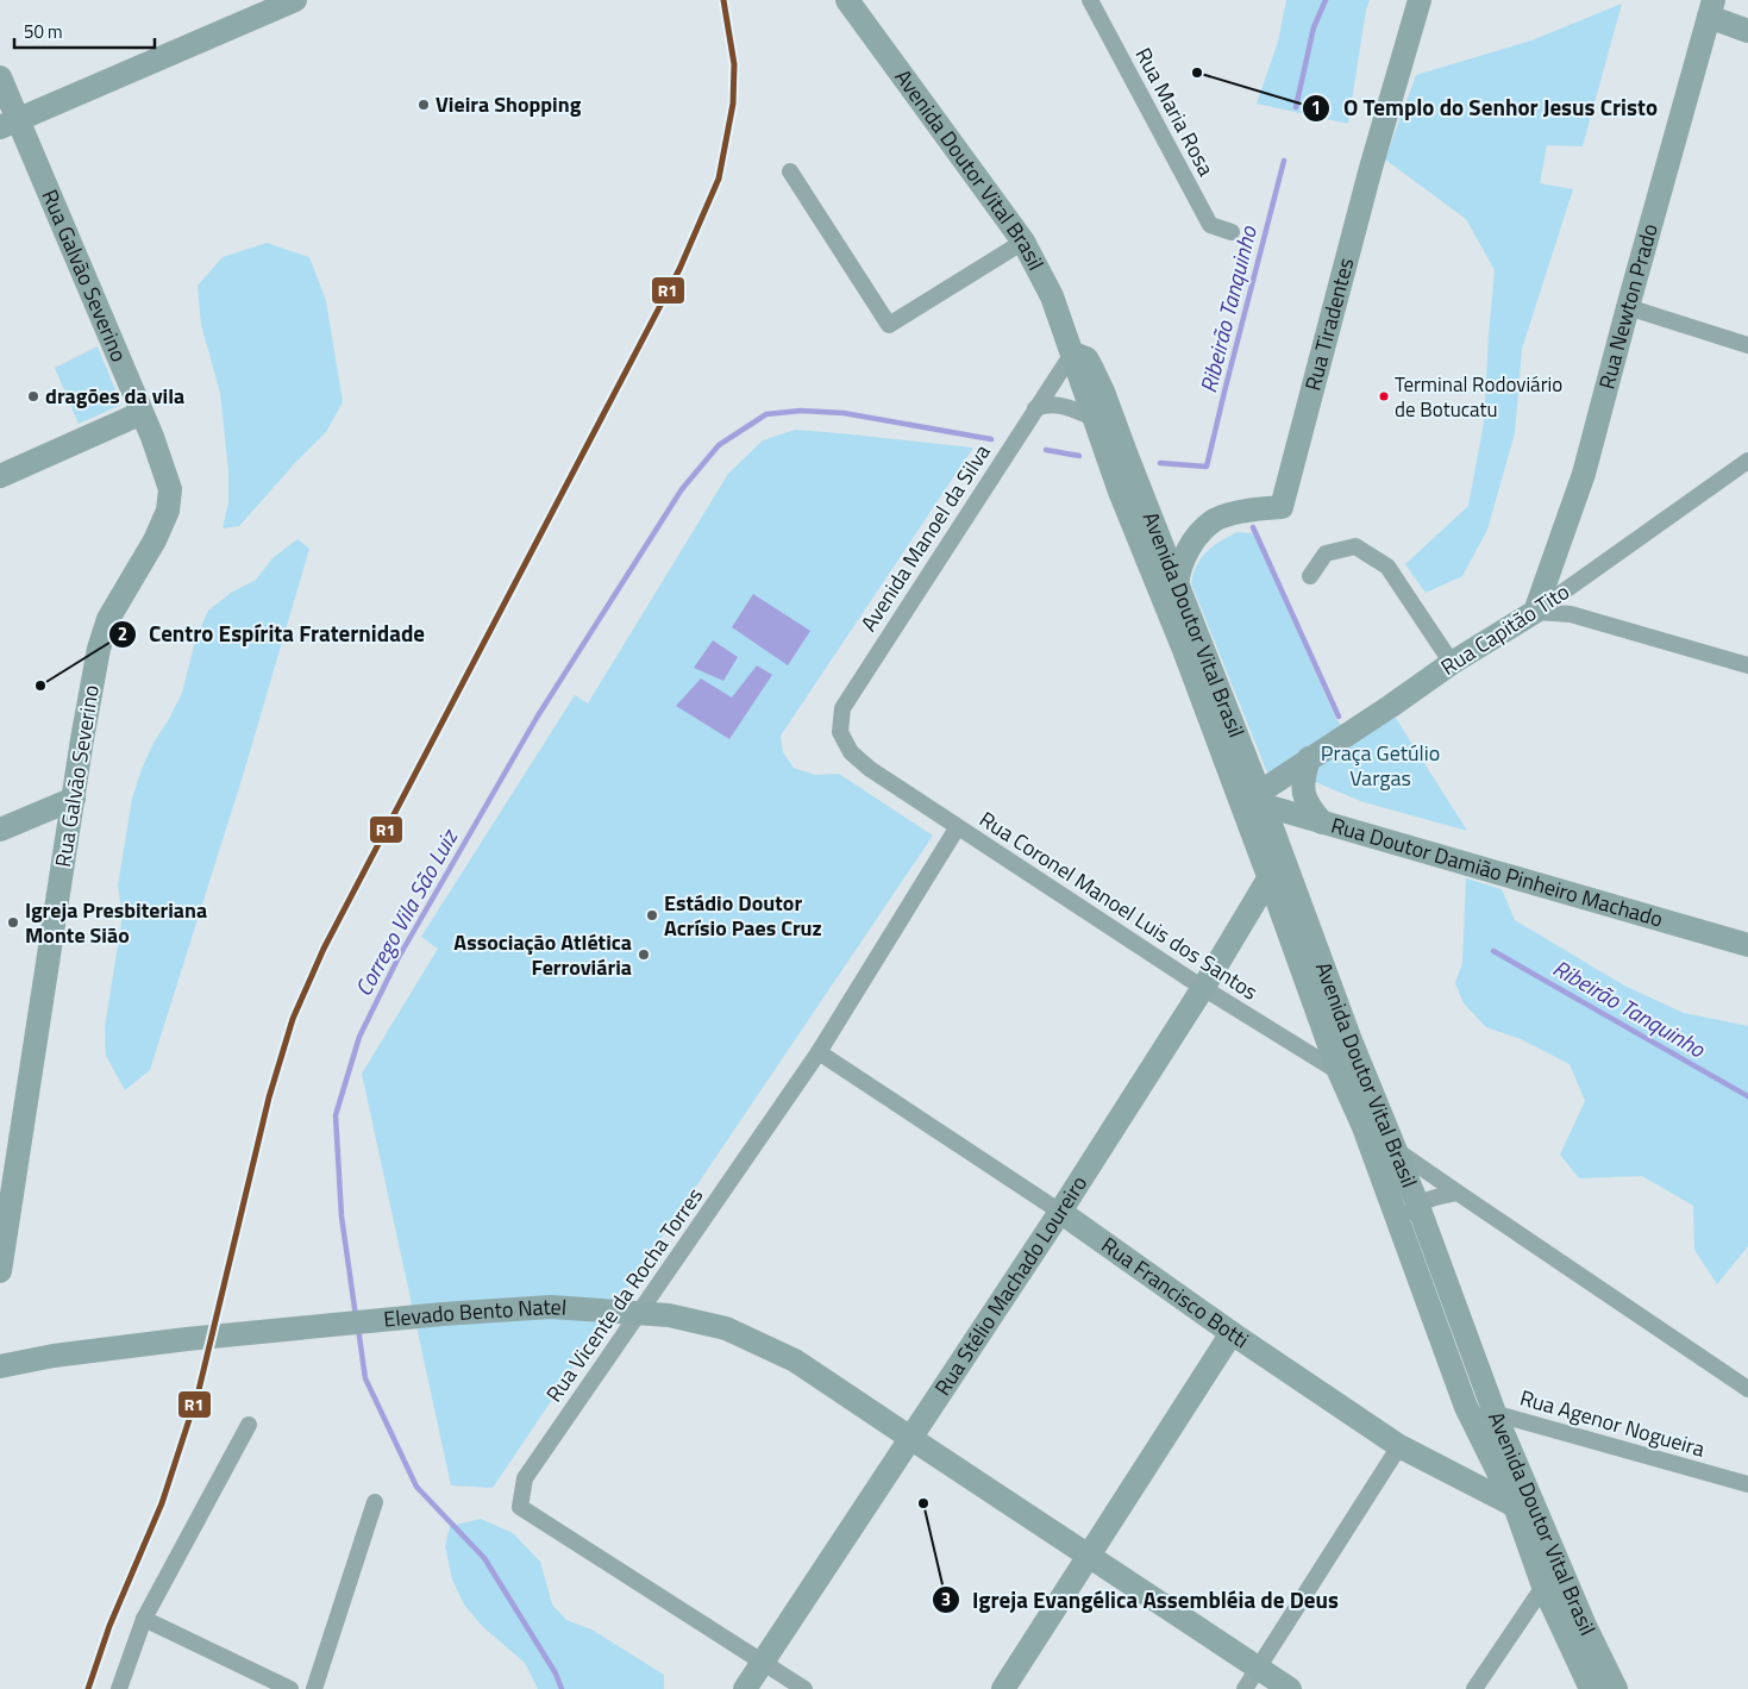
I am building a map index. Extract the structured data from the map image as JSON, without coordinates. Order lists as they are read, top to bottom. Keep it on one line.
{"streets":{"main road":["Avenida Doutor Vital Brasil","Rua Galvão Severino","Rua Newton Prado","Rua Tiradentes","Rua Capitão Tito","Rua Doutor Damião Pinheiro Machado","Rua Stélio Machado Loureiro","Rua Francisco Botti","Elevado Bento Natel"],"street":["Rua Maria Rosa","Avenida Manoel da Silva","Rua Coronel Manoel Luis dos Santos","Rua Vicente da Rocha Torres","Rua Agenor Nogueira"]},"crossings":[["Avenida Doutor Vital Brasil","Rua Tiradentes"],["Avenida Doutor Vital Brasil","Avenida Manoel da Silva"],["Avenida Doutor Vital Brasil","Rua Capitão Tito"],["Avenida Doutor Vital Brasil","Rua Doutor Damião Pinheiro Machado"],["Avenida Doutor Vital Brasil","Rua Coronel Manoel Luis dos Santos"],["Avenida Doutor Vital Brasil","Rua Stélio Machado Loureiro"],["Avenida Doutor Vital Brasil","Rua Francisco Botti"],["Avenida Doutor Vital Brasil","Rua Agenor Nogueira"],["Rua Newton Prado","Rua Capitão Tito"],["Avenida Manoel da Silva","Rua Coronel Manoel Luis dos Santos"],["Rua Capitão Tito","Rua Doutor Damião Pinheiro Machado"],["Rua Coronel Manoel Luis dos Santos","Rua Stélio Machado Loureiro"],["Rua Coronel Manoel Luis dos Santos","Rua Vicente da Rocha Torres"],["Rua Stélio Machado Loureiro","Rua Francisco Botti"],["Rua Stélio Machado Loureiro","Rua Vicente da Rocha Torres"],["Rua Stélio Machado Loureiro","Elevado Bento Natel"],["Rua Francisco Botti","Rua Vicente da Rocha Torres"]],"water":["Ribeirão Tanquinho","Corrego Vila São Luiz"],"parks":["Praça Getúlio Vargas"],"places":["O Templo do Senhor Jesus Cristo","Vieira Shopping","dragões da vila","Terminal Rodoviário de Botucatu","Centro Espírita Fraternidade","Estádio Doutor Acrísio Paes Cruz","Igreja Presbiteriana Monte Sião","Associação Atlética Ferroviária","Igreja Evangélica Assembléia de Deus"],"lines":["transit line R1"],"scale_bar":"50 m"}
